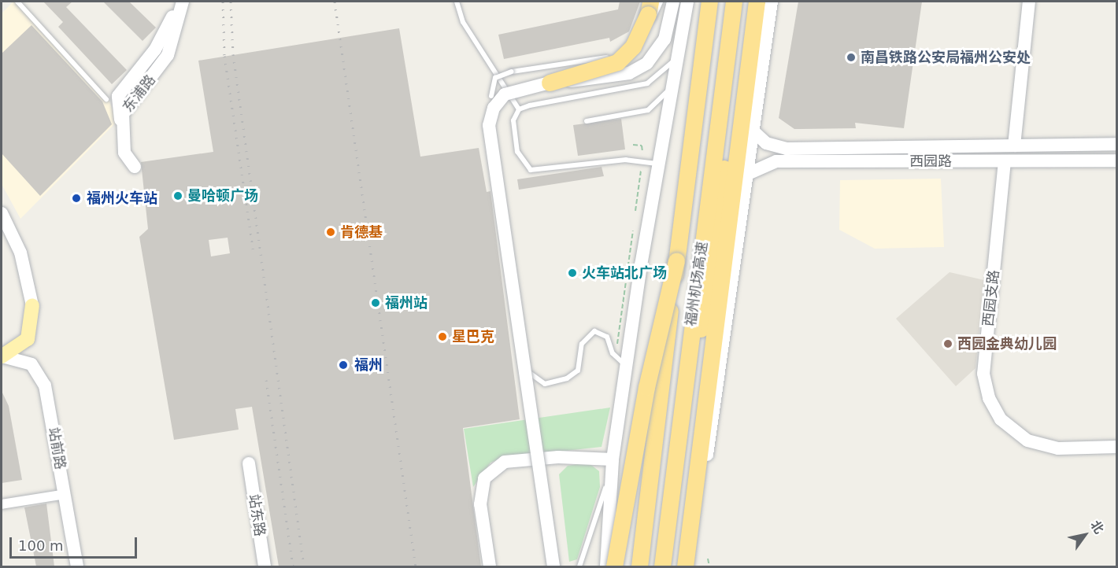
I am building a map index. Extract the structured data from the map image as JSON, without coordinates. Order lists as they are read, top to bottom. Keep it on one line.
{"streets":{"highway":["福州机场高速"],"main road":["东浦路","西园路","西园支路","站前路","站东路"]},"crossings":[["西园路","西园支路"]],"places":["南昌铁路公安局福州公安处","曼哈顿广场","福州火车站","肯德基","火车站北广场","福州站","星巴克","西园金典幼儿园","福州"],"scale_bar":"100 m","north":"top right"}
